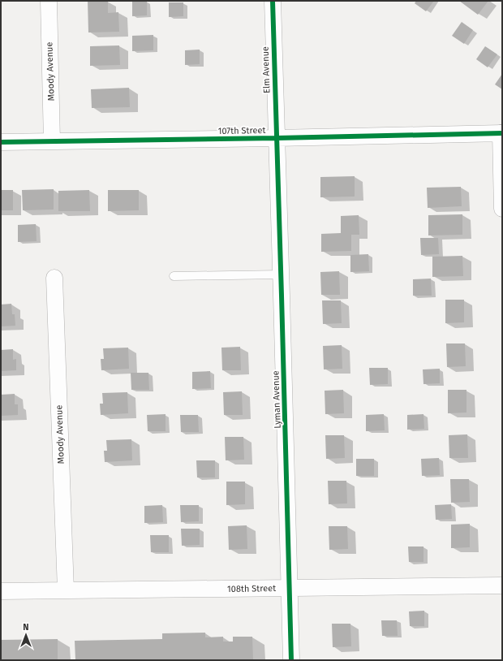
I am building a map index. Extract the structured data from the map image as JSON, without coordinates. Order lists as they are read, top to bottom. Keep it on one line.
{"streets":{"street":["Elm Avenue","Moody Avenue","107th Street","Lyman Avenue","108th Street"]},"crossings":[["Elm Avenue","107th Street"],["Elm Avenue","Lyman Avenue"],["Moody Avenue","107th Street"],["Moody Avenue","108th Street"],["107th Street","Lyman Avenue"],["Lyman Avenue","108th Street"]],"north":"top"}
